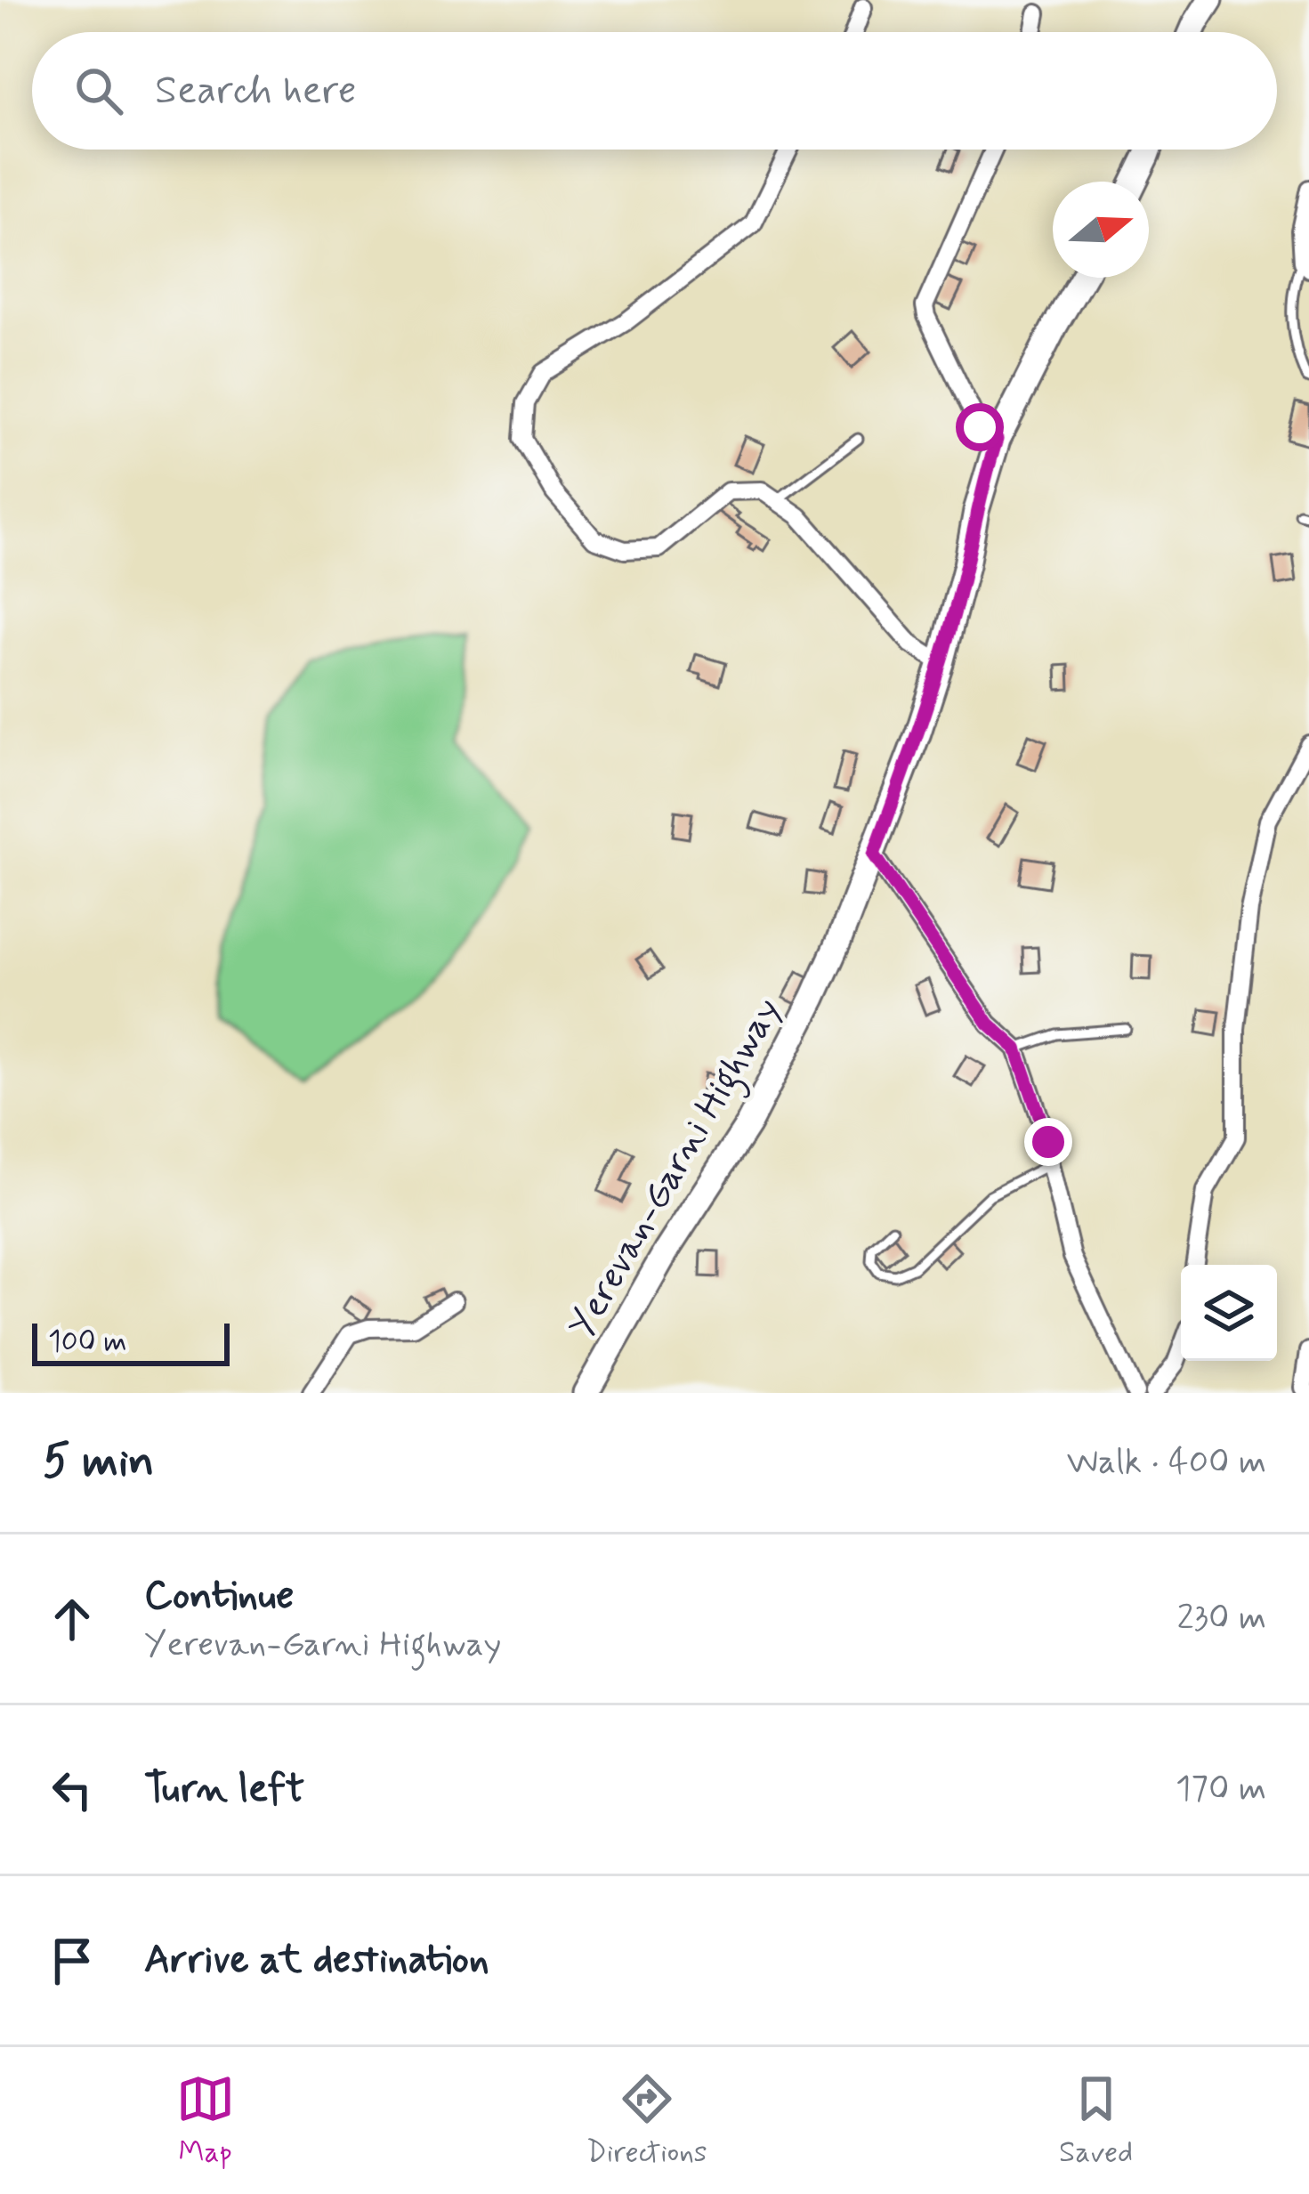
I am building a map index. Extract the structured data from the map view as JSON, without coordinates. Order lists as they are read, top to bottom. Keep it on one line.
{"streets":{"main road":["Yerevan-Garni Highway"]},"scale_bar":"100 m","north":"right","page":{"search":"Search here","scale":"100 m","heading":["5 min","Walk · 400 m"],"list":[["Continue","Yerevan-Garni Highway","230 m"],["Turn left","170 m"],"Arrive at destination"],"nav":["Map","Directions","Saved"]}}
